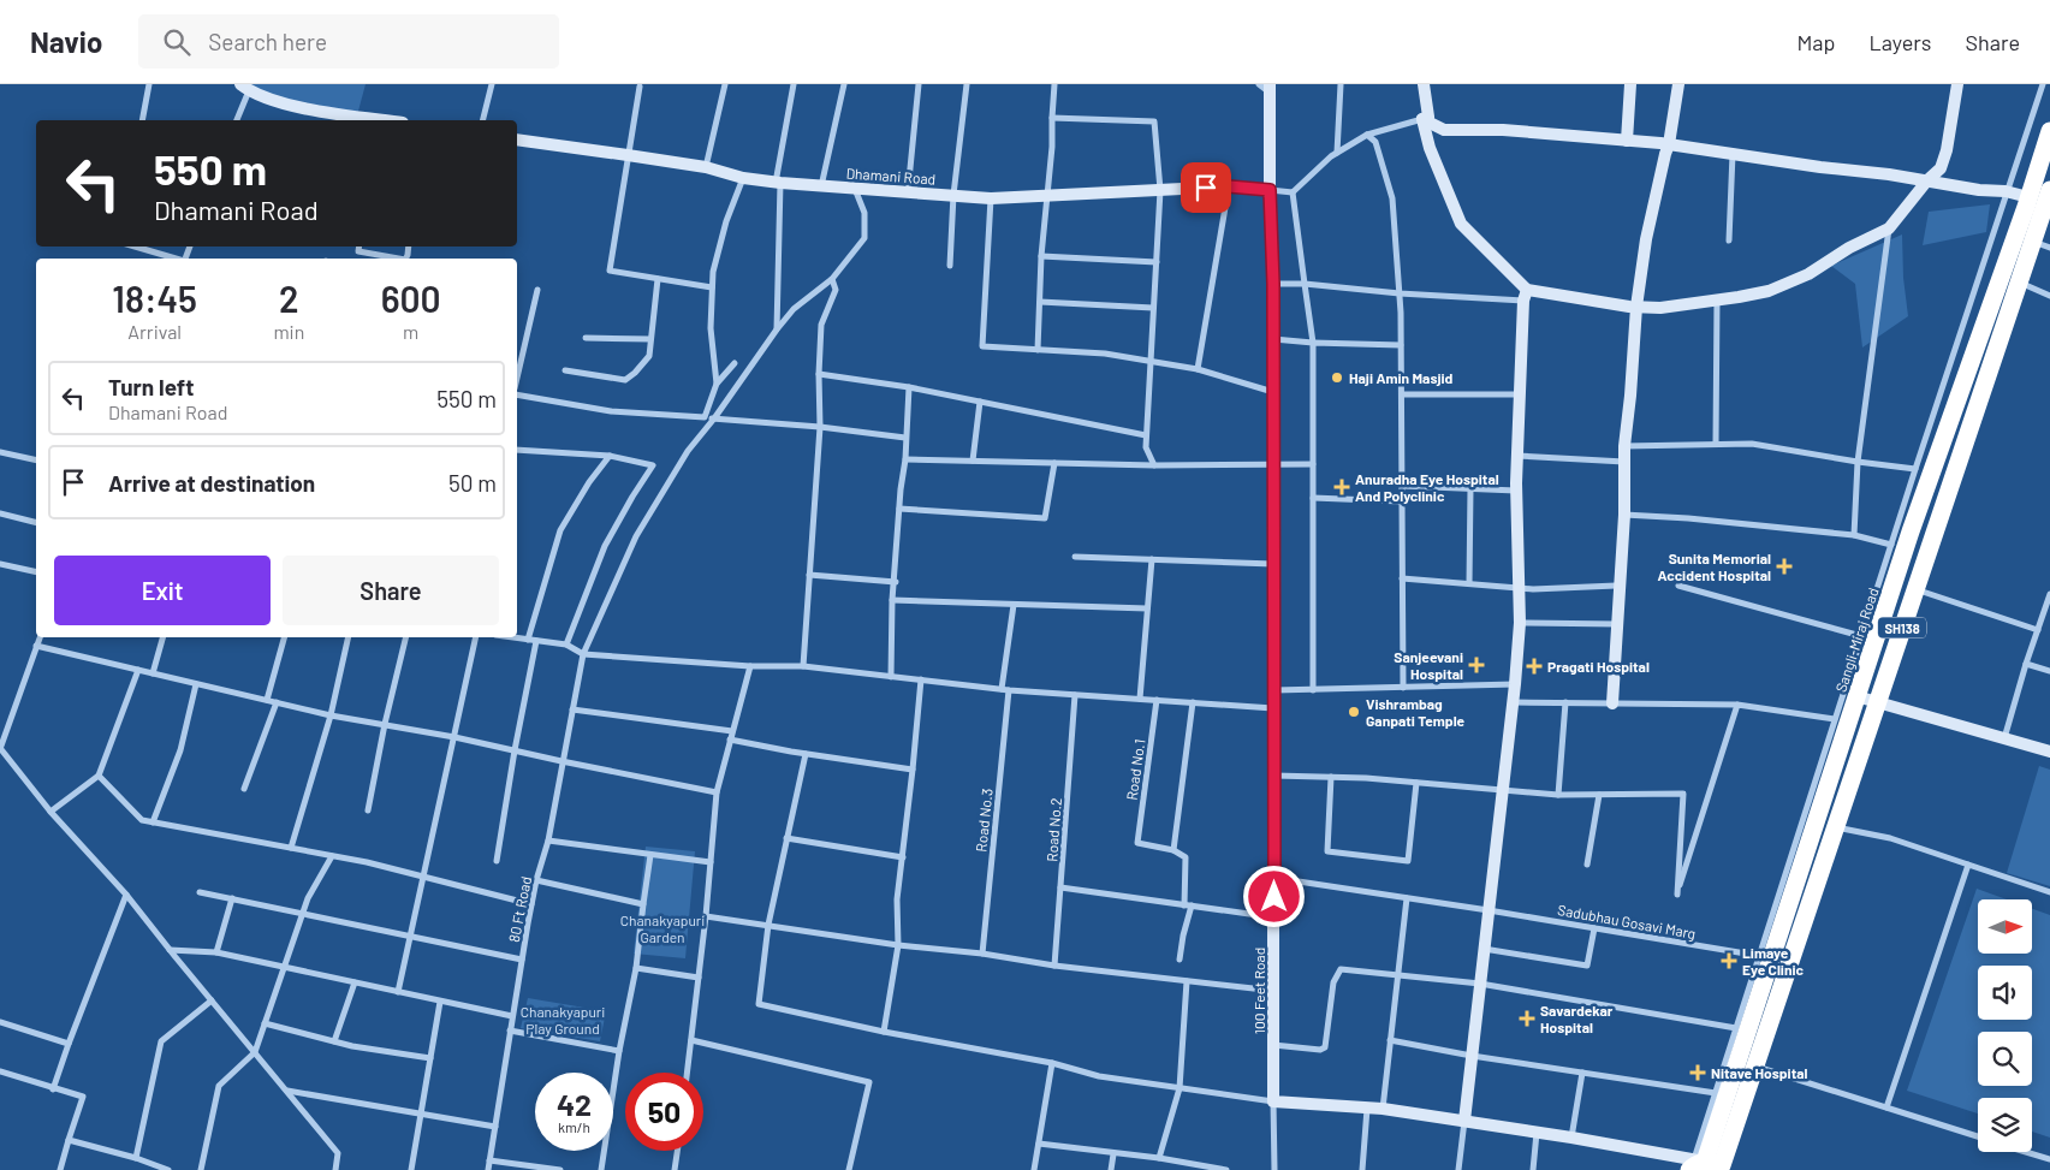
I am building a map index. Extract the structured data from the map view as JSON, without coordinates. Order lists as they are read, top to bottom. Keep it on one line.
{"streets":{"highway":["SH138","Sangli-Miraj Road"],"main road":["Dhamani Road","100 Feet Road"],"street":["Road No.1","Road No.3","Road No.2","80 Ft Road","Sadubhau Gosavi Marg"]},"crossings":[["Dhamani Road","80 Ft Road"],["Dhamani Road","100 Feet Road"],["Sadubhau Gosavi Marg","100 Feet Road"]],"parks":["Chanakyapuri Garden","Chanakyapuri Play Ground"],"places":{"other":["Haji Amin Masjid","Vishrambag Ganpati Temple"],"health":["Anuradha Eye Hospital And Polyclinic","Sunita Memorial Accident Hospital","Sanjeevani Hospital","Pragati Hospital","Limaye Eye Clinic","Savardekar Hospital","Nitave Hospital"]},"north":"right","page":{"header":"Navio","search":"Search here","nav":["Map","Layers","Share"],"turn":["550 m","Dhamani Road"],"eta":["18:45","Arrival","2","min","600","m"],"list":[{"name":"Turn left","note":"Dhamani Road","value":"550 m"},{"name":"Arrive at destination","value":"50 m"}],"buttons":["Exit","Share"],"speed":"42 km/h","limit":"50"}}
